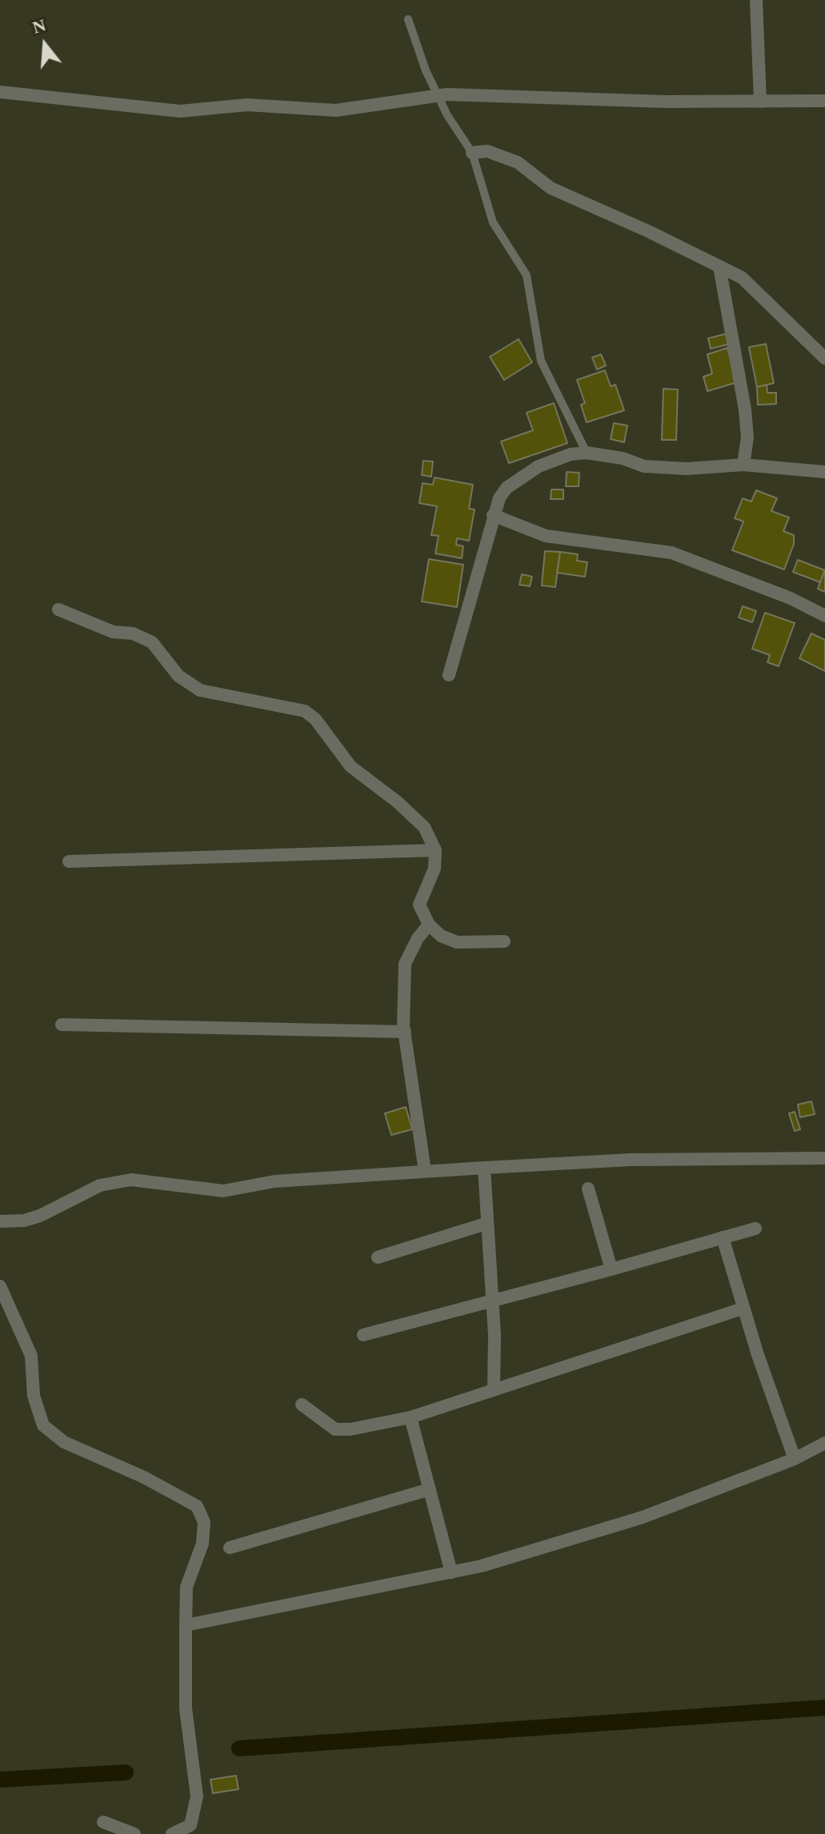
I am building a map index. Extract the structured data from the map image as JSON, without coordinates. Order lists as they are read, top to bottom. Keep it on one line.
{"north":"top"}
